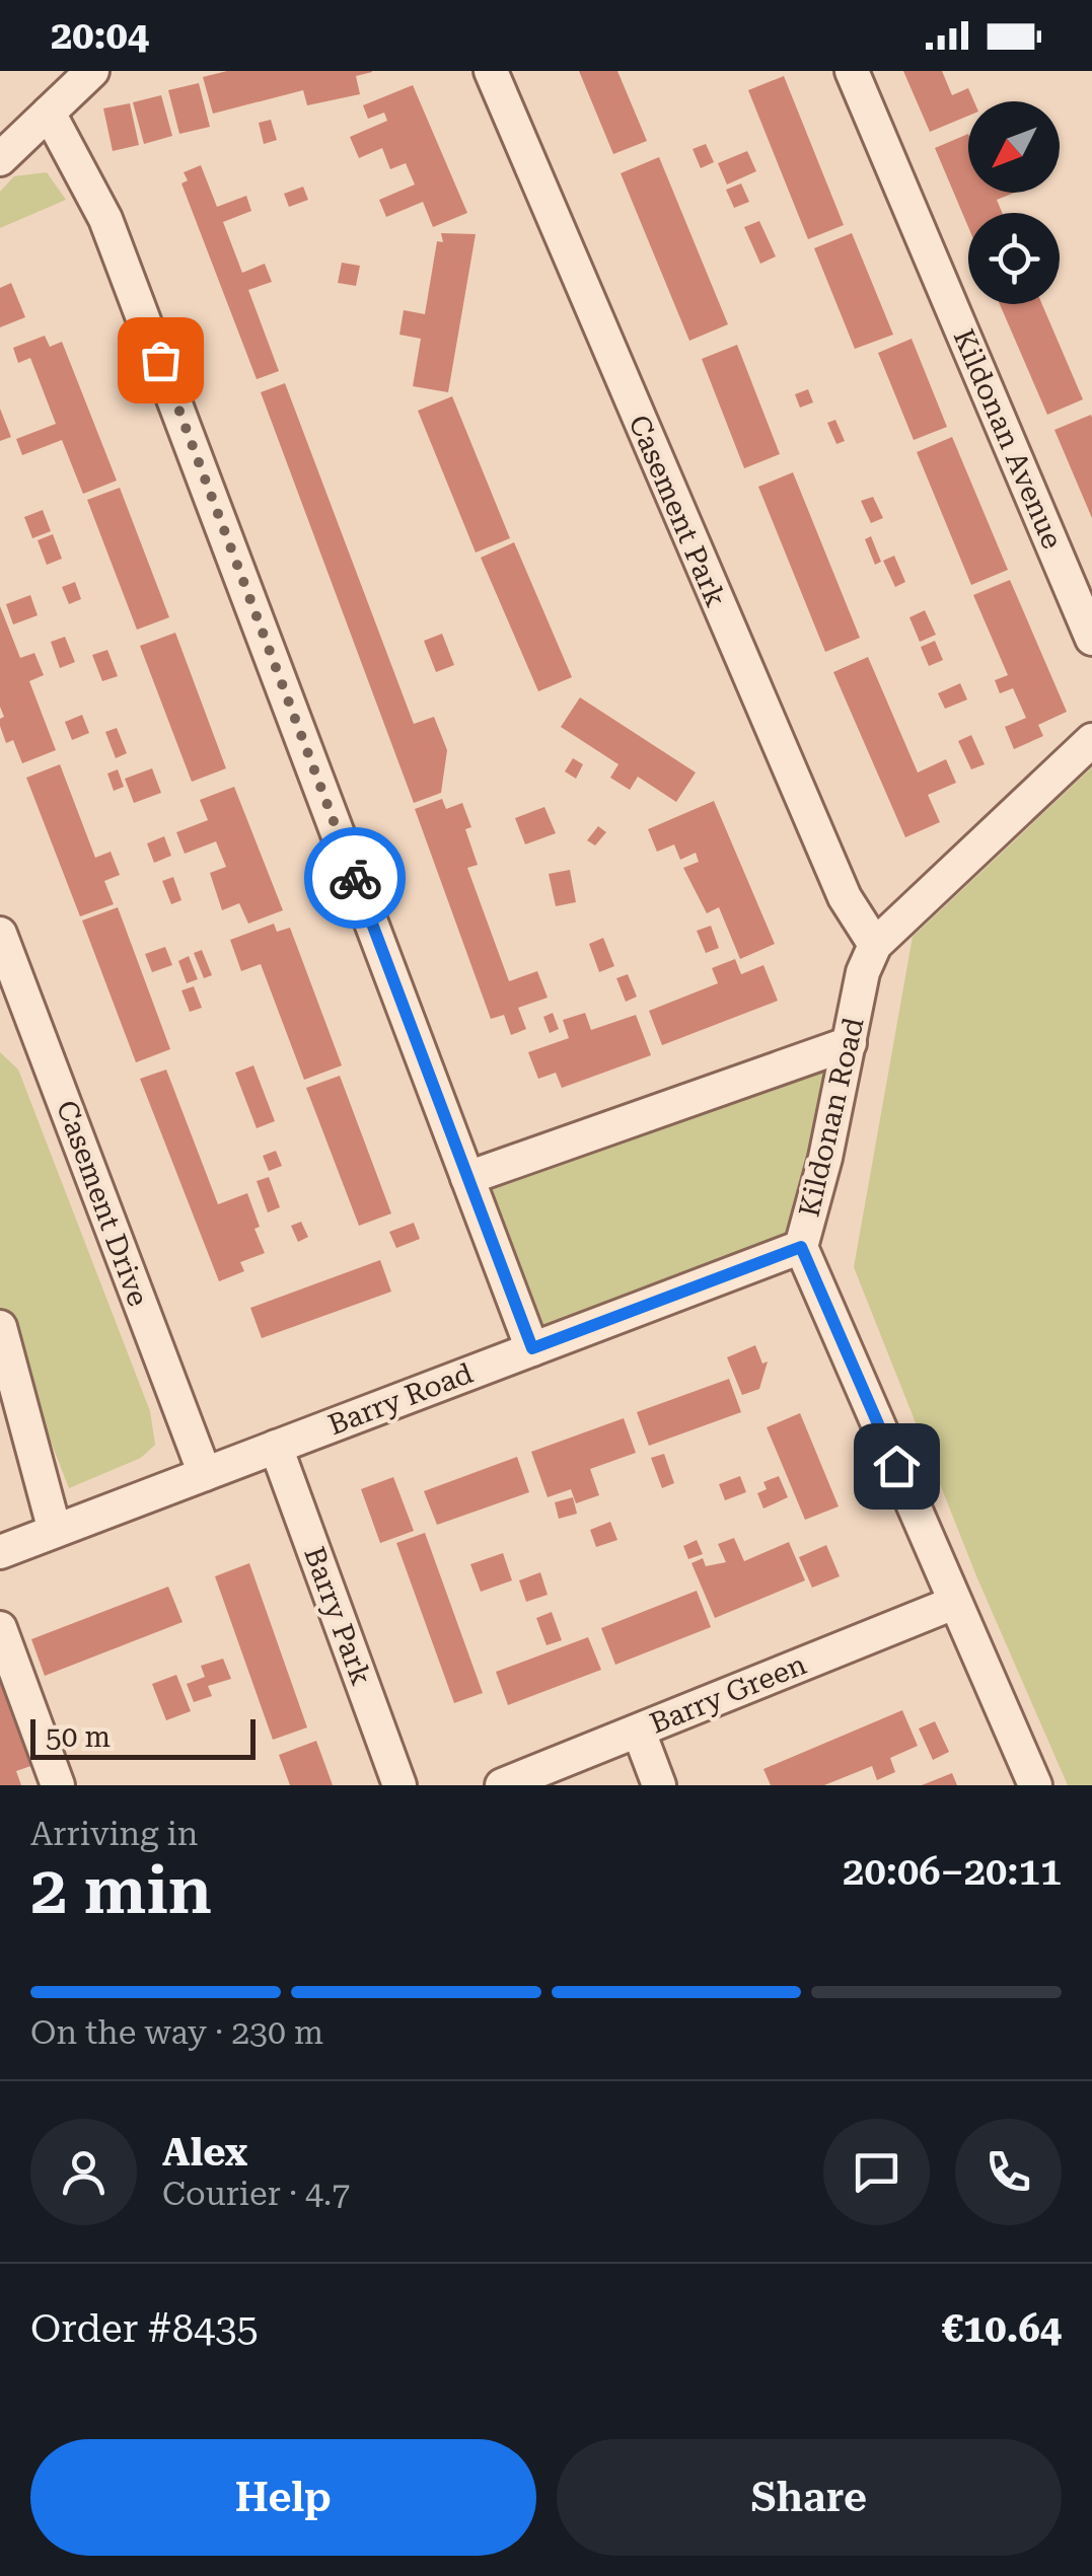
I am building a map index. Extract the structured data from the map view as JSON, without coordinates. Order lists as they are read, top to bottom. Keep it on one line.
{"streets":{"street":["Kildonan Avenue","Casement Park","Kildonan Road","Casement Drive","Barry Road","Barry Park","Barry Green"]},"crossings":[["Casement Park","Kildonan Road"],["Kildonan Road","Barry Road"],["Kildonan Road","Barry Green"],["Casement Drive","Barry Road"],["Barry Road","Barry Park"]],"scale_bar":"50 m","north":"bottom left","page":{"status":"20:04","scale":"50 m","heading":["2 min","Arriving in","20:06–20:11"],"panel":["Alex","Courier · 4.7","Order #8435","€10.64"],"bar":"On the way · 230 m","buttons":["Help","Share"]}}
